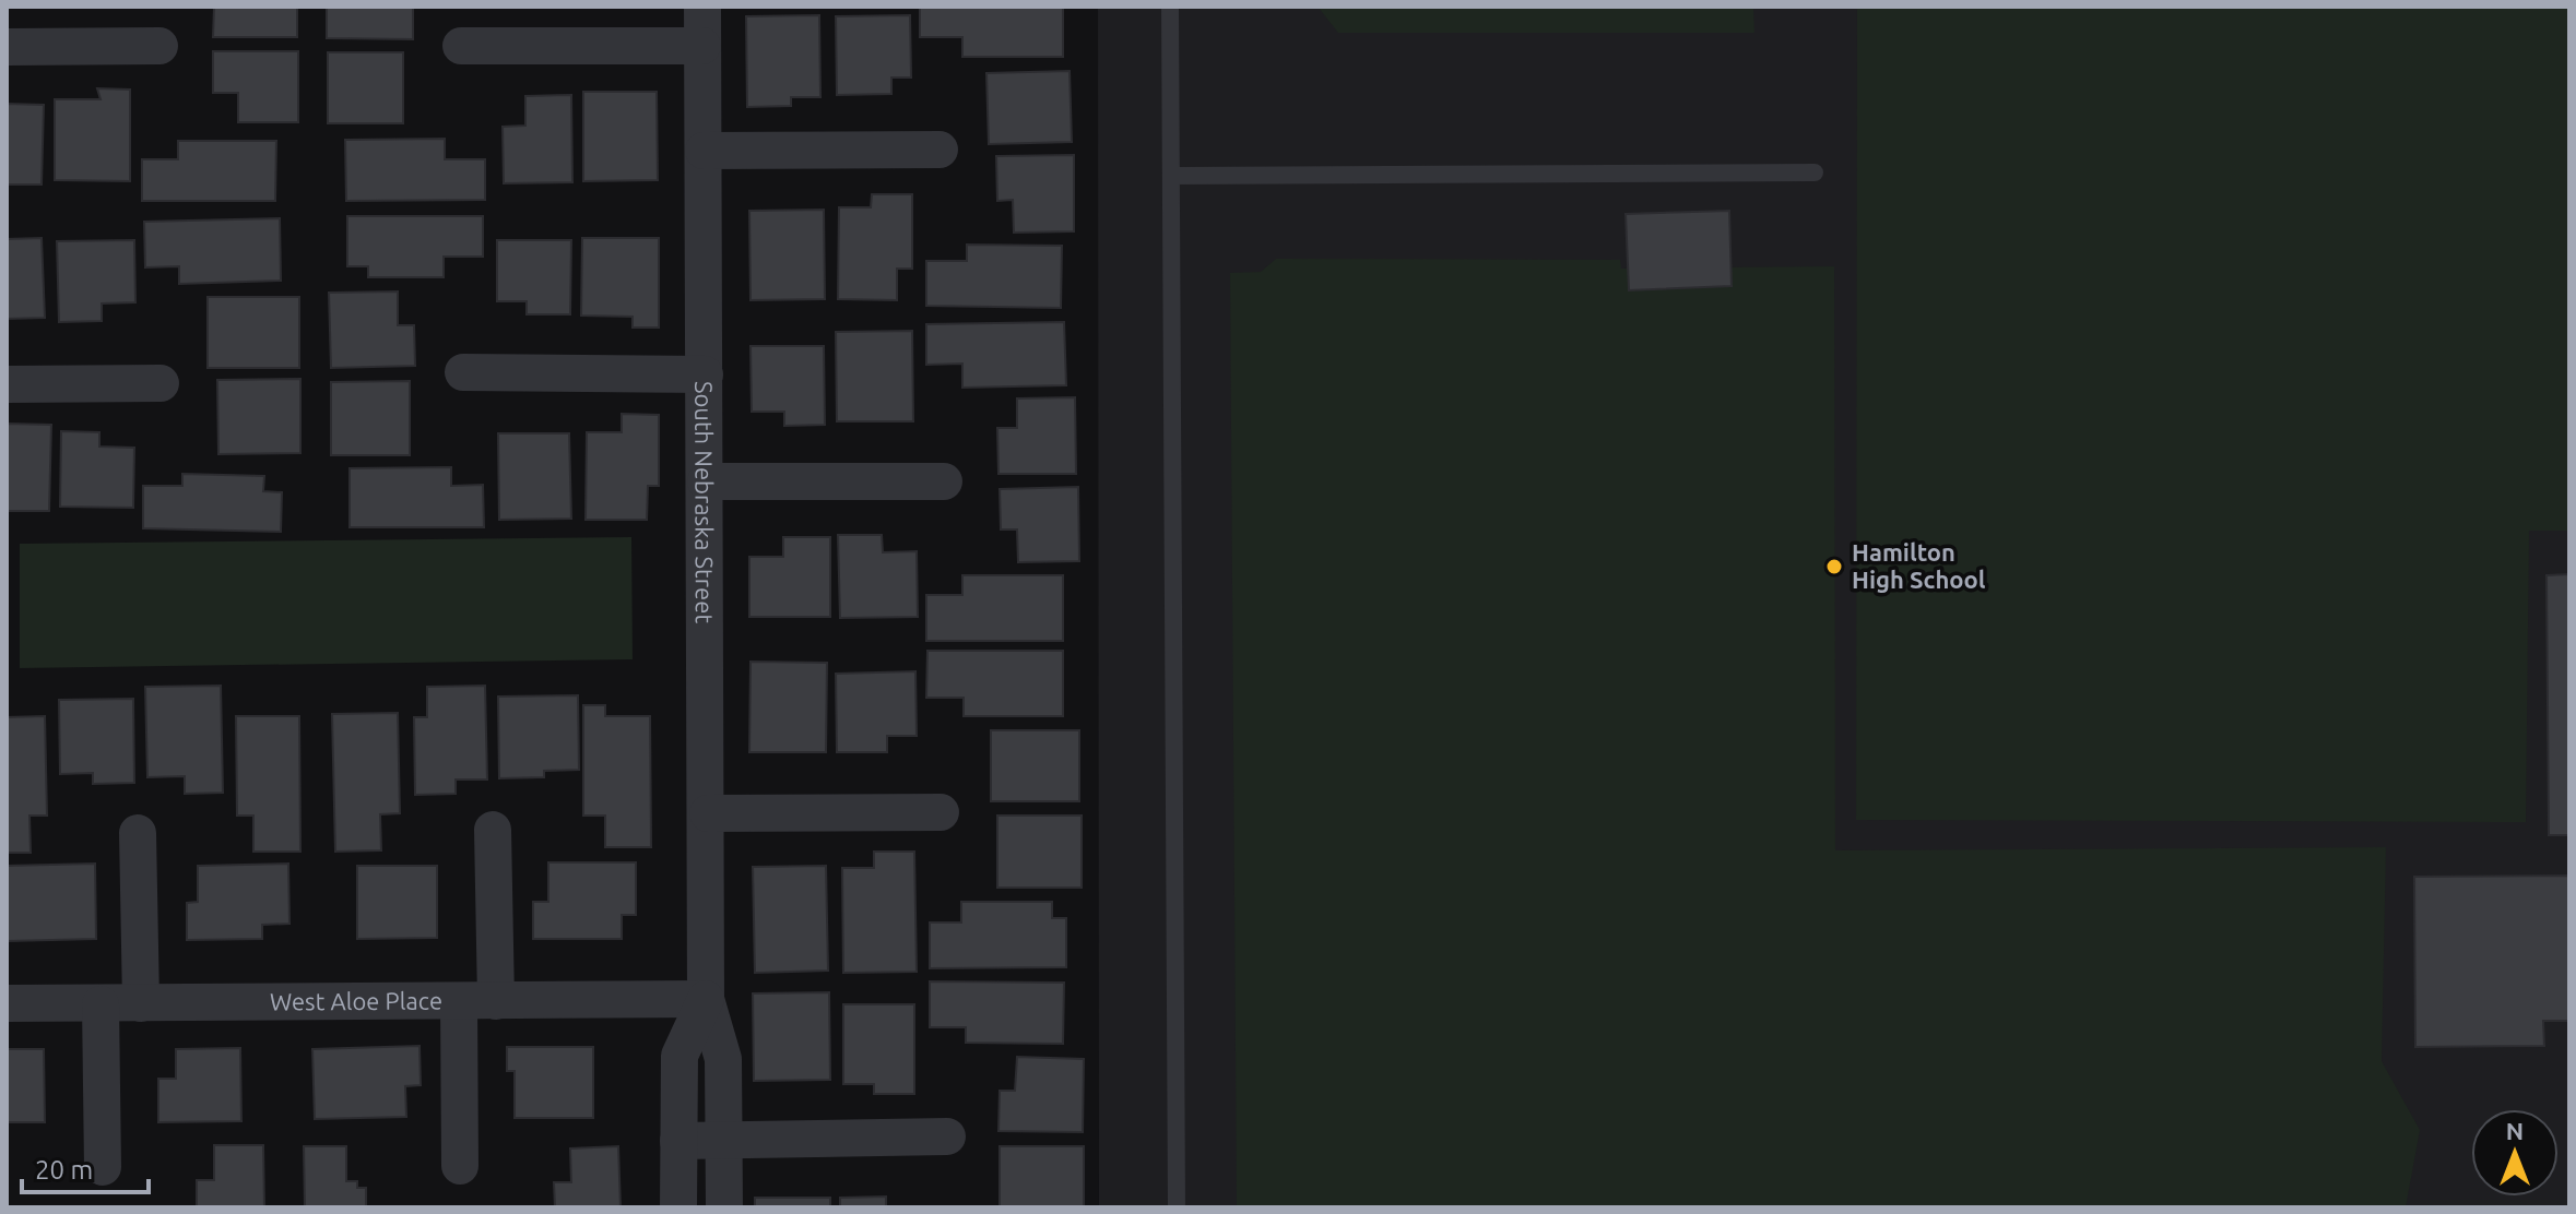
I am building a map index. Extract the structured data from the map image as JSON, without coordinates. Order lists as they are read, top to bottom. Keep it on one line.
{"streets":{"street":["South Nebraska Street","West Aloe Place"]},"crossings":[["South Nebraska Street","West Aloe Place"]],"places":["Hamilton High School"],"scale_bar":"20 m","north":"top"}
